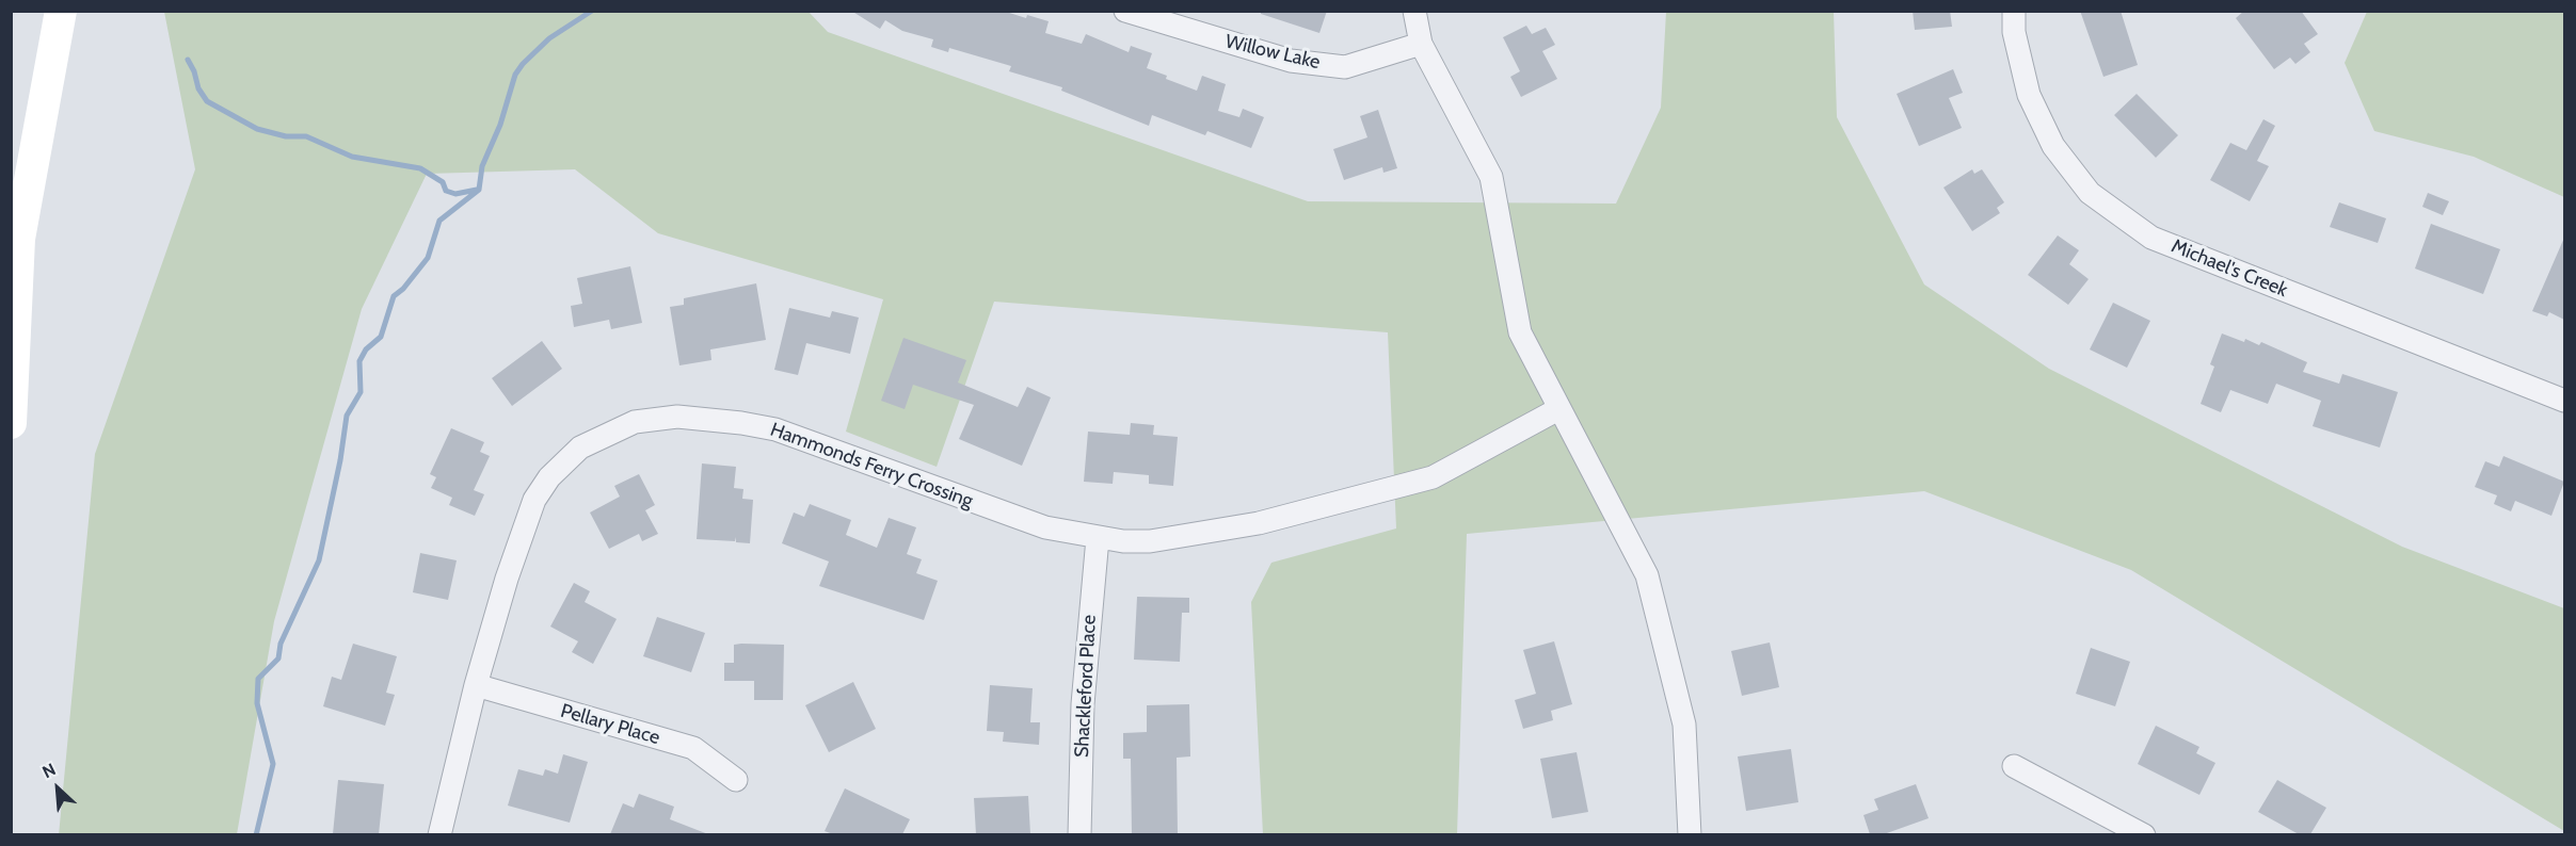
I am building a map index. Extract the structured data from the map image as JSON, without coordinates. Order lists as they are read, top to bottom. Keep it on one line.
{"streets":{"street":["Willow Lake","Michael's Creek","Hammonds Ferry Crossing","Shackleford Place","Pellary Place"]},"crossings":[["Hammonds Ferry Crossing","Shackleford Place"],["Hammonds Ferry Crossing","Pellary Place"]],"north":"top left"}
